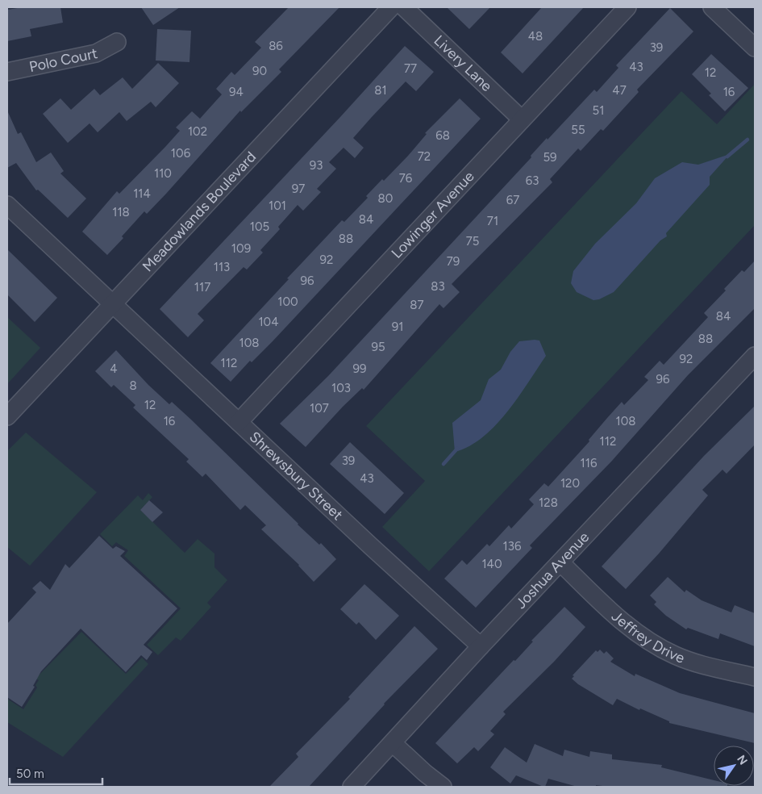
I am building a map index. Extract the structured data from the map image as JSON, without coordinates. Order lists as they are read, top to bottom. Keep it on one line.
{"streets":{"street":["Polo Court","Livery Lane","Meadowlands Boulevard","Lowinger Avenue","Shrewsbury Street","Joshua Avenue","Jeffrey Drive"]},"crossings":[["Livery Lane","Lowinger Avenue"],["Meadowlands Boulevard","Shrewsbury Street"],["Lowinger Avenue","Shrewsbury Street"],["Shrewsbury Street","Joshua Avenue"],["Joshua Avenue","Jeffrey Drive"]],"house_numbers":["48","86","39","43","77","90","12","81","47","94","16","51","55","102","68","106","72","59","93","110","76","63","97","114","80","67","101","118","84","71","105","88","75","109","92","79","113","96","83","117","100","87","84","104","91","88","108","95","92","112","4","99","96","8","103","12","107","16","108","112","39","116","43","120","128","136","140"],"scale_bar":"50 m","north":"top right"}
